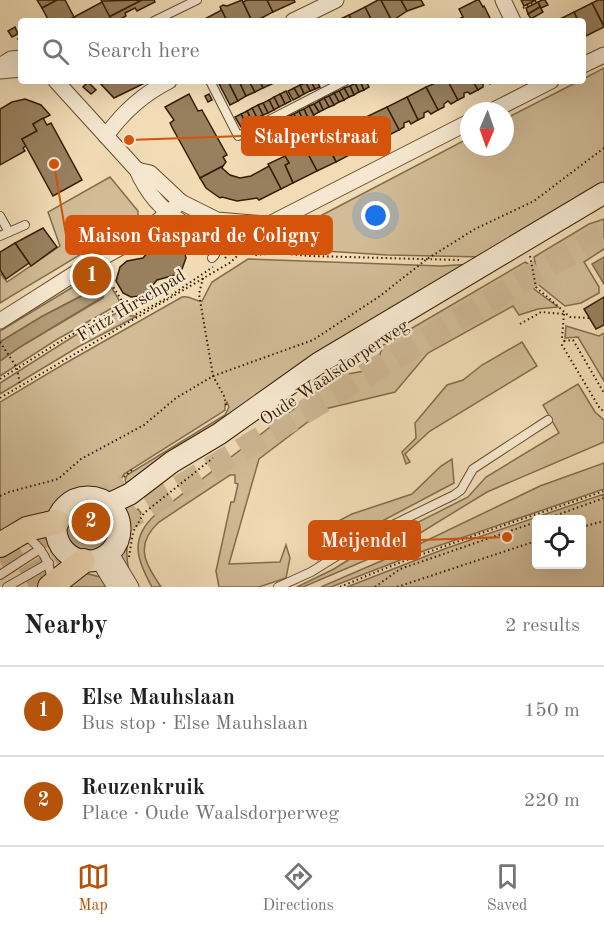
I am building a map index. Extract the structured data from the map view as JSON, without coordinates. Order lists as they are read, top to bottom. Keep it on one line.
{"streets":{"main road":["Oude Waalsdorperweg"],"path":["Fritz Hirschpad"]},"places":["Stalpertstraat","Maison Gaspard de Coligny","Meijendel"],"north":"bottom","page":{"search":"Search here","pins":["1","2"],"heading":["Nearby","2 results"],"list":[{"mark":"1","name":"Else Mauhslaan","note":"Bus stop · Else Mauhslaan","value":"150 m"},{"mark":"2","name":"Reuzenkruik","note":"Place · Oude Waalsdorperweg","value":"220 m"}],"nav":["Map","Directions","Saved"]}}
